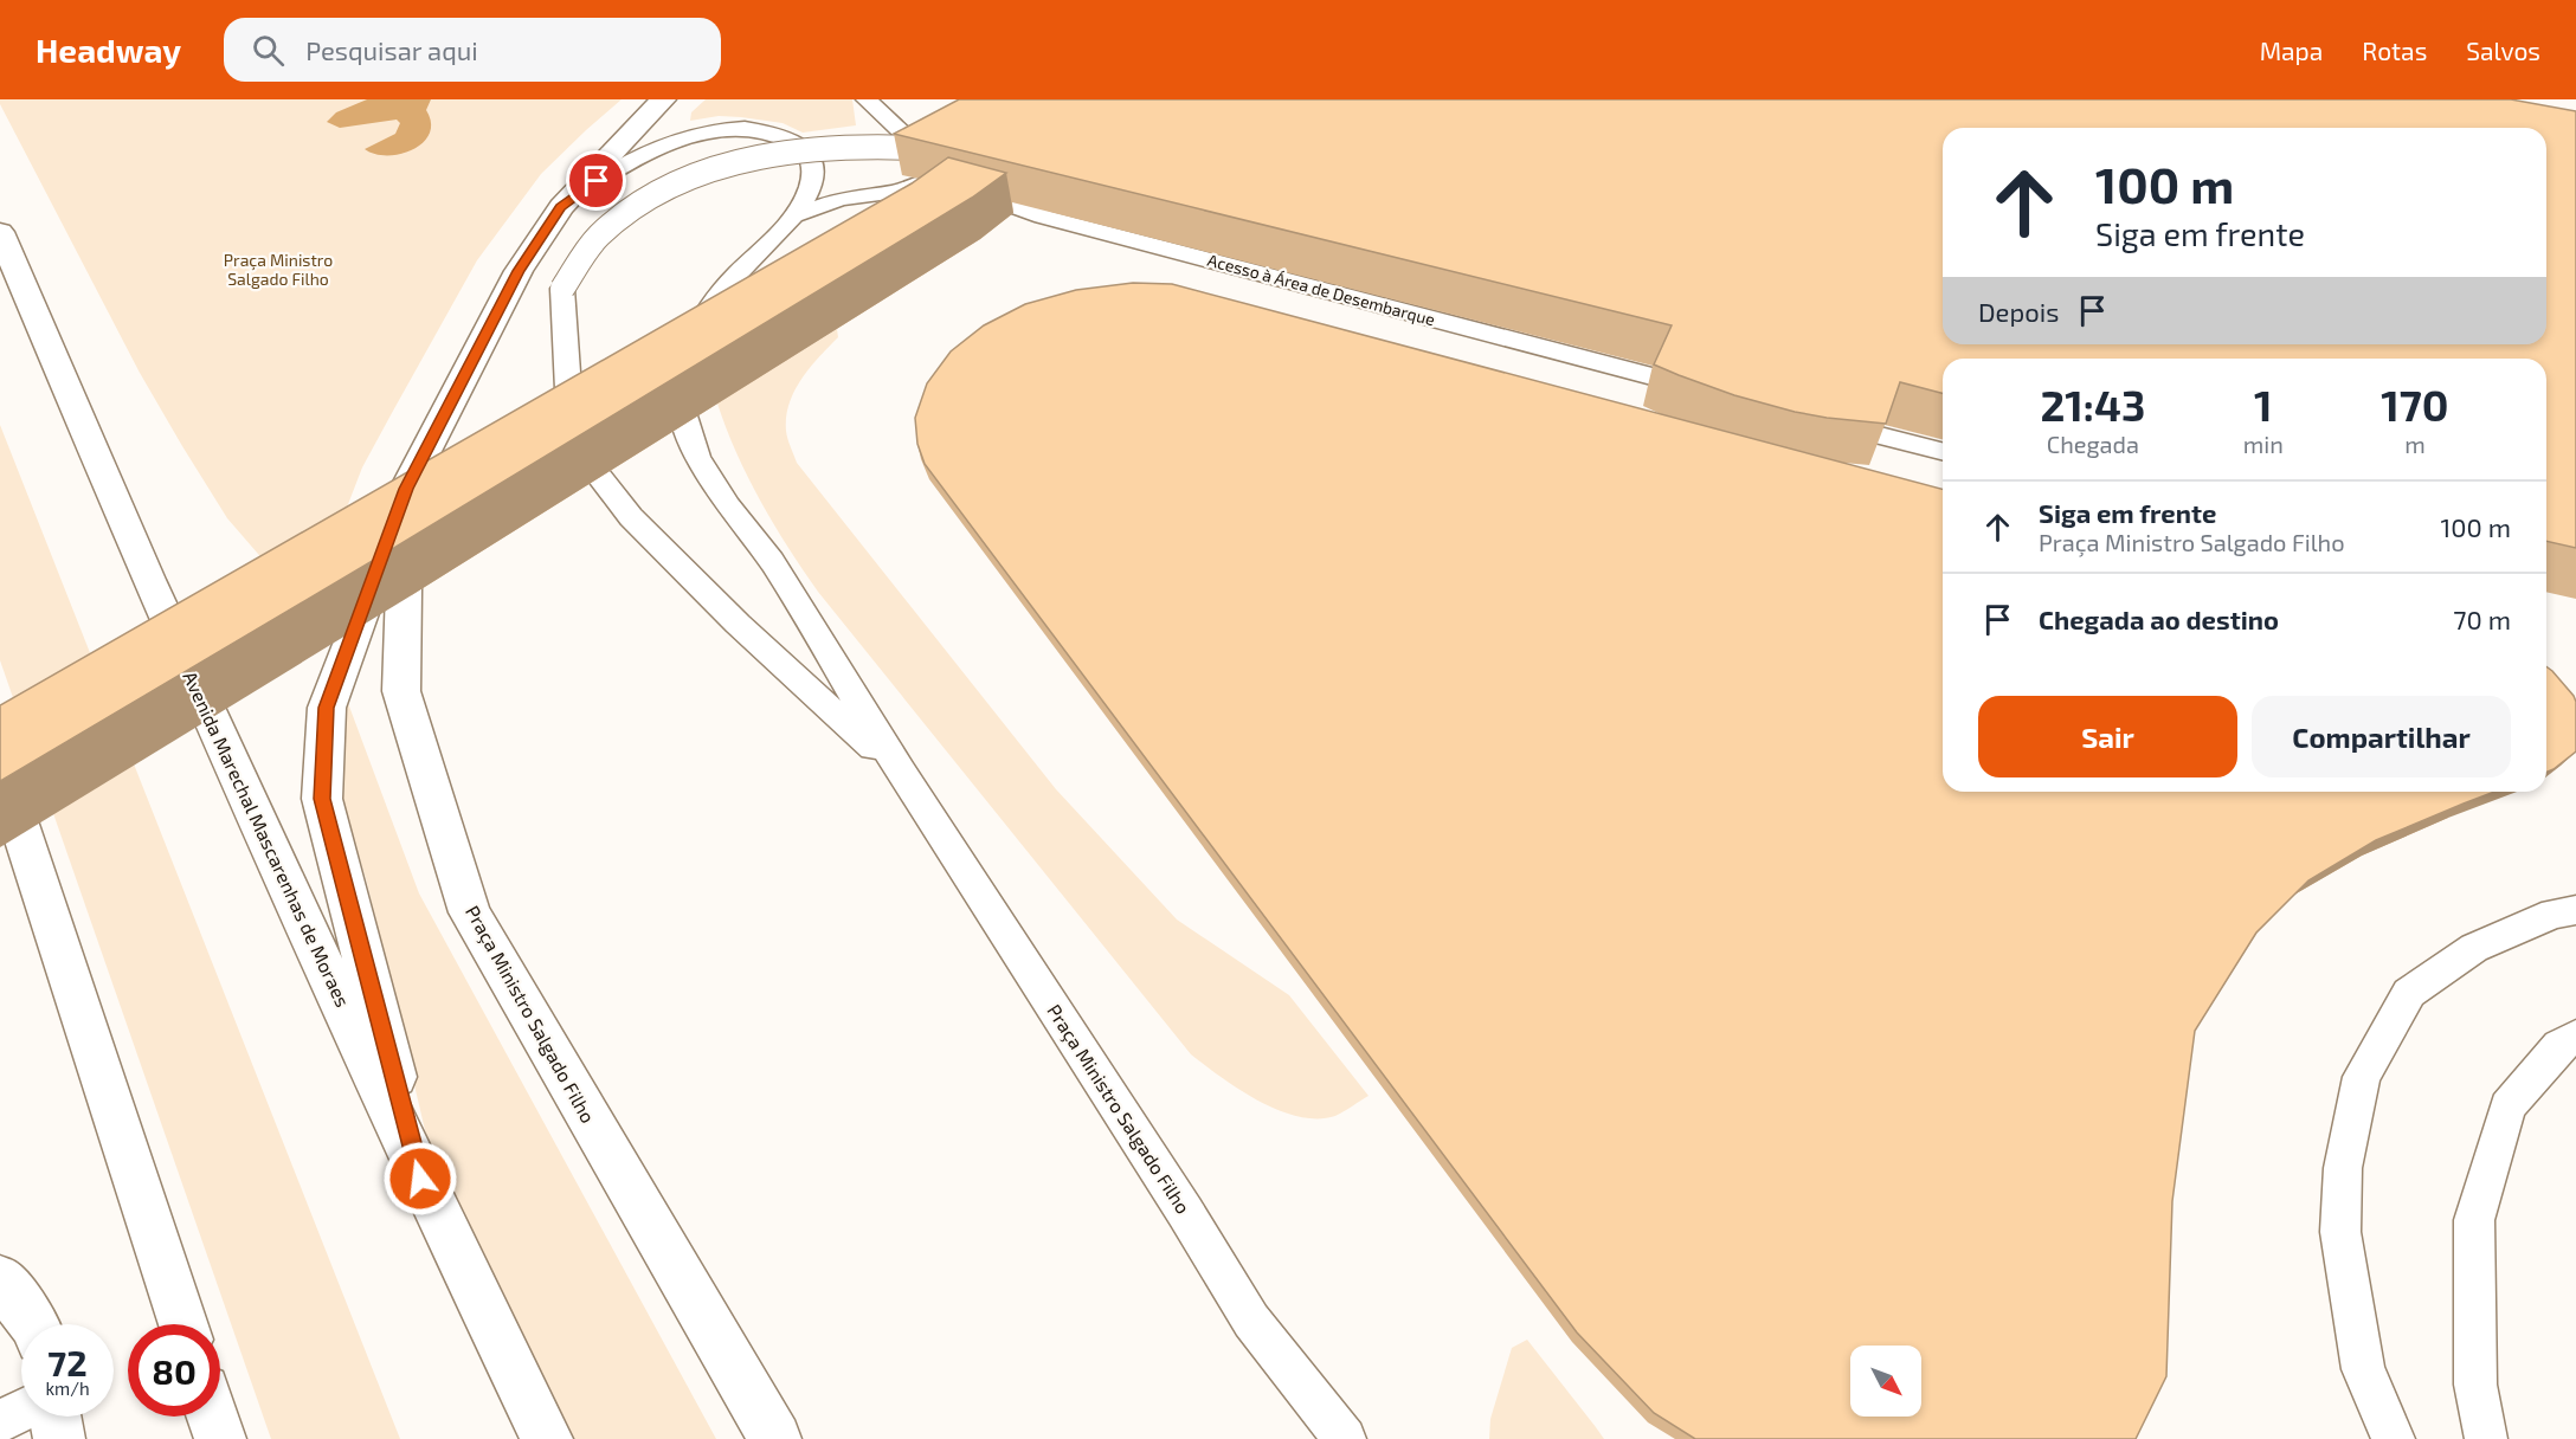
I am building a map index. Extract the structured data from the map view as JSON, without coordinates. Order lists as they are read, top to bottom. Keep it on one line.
{"streets":{"main road":["Avenida Marechal Mascarenhas de Moraes","Praça Ministro Salgado Filho"],"lane":["Acesso à Área de Desembarque"]},"parks":["Praça Ministro Salgado Filho"],"north":"bottom right","page":{"header":"Headway","search":"Pesquisar aqui","nav":["Mapa","Rotas","Salvos"],"turn":["100 m","Siga em frente"],"then":"Depois","eta":["21:43","Chegada","1","min","170","m"],"list":[{"name":"Siga em frente","note":"Praça Ministro Salgado Filho","value":"100 m"},{"name":"Chegada ao destino","value":"70 m"}],"buttons":["Sair","Compartilhar"],"speed":"72 km/h","limit":"80"}}
